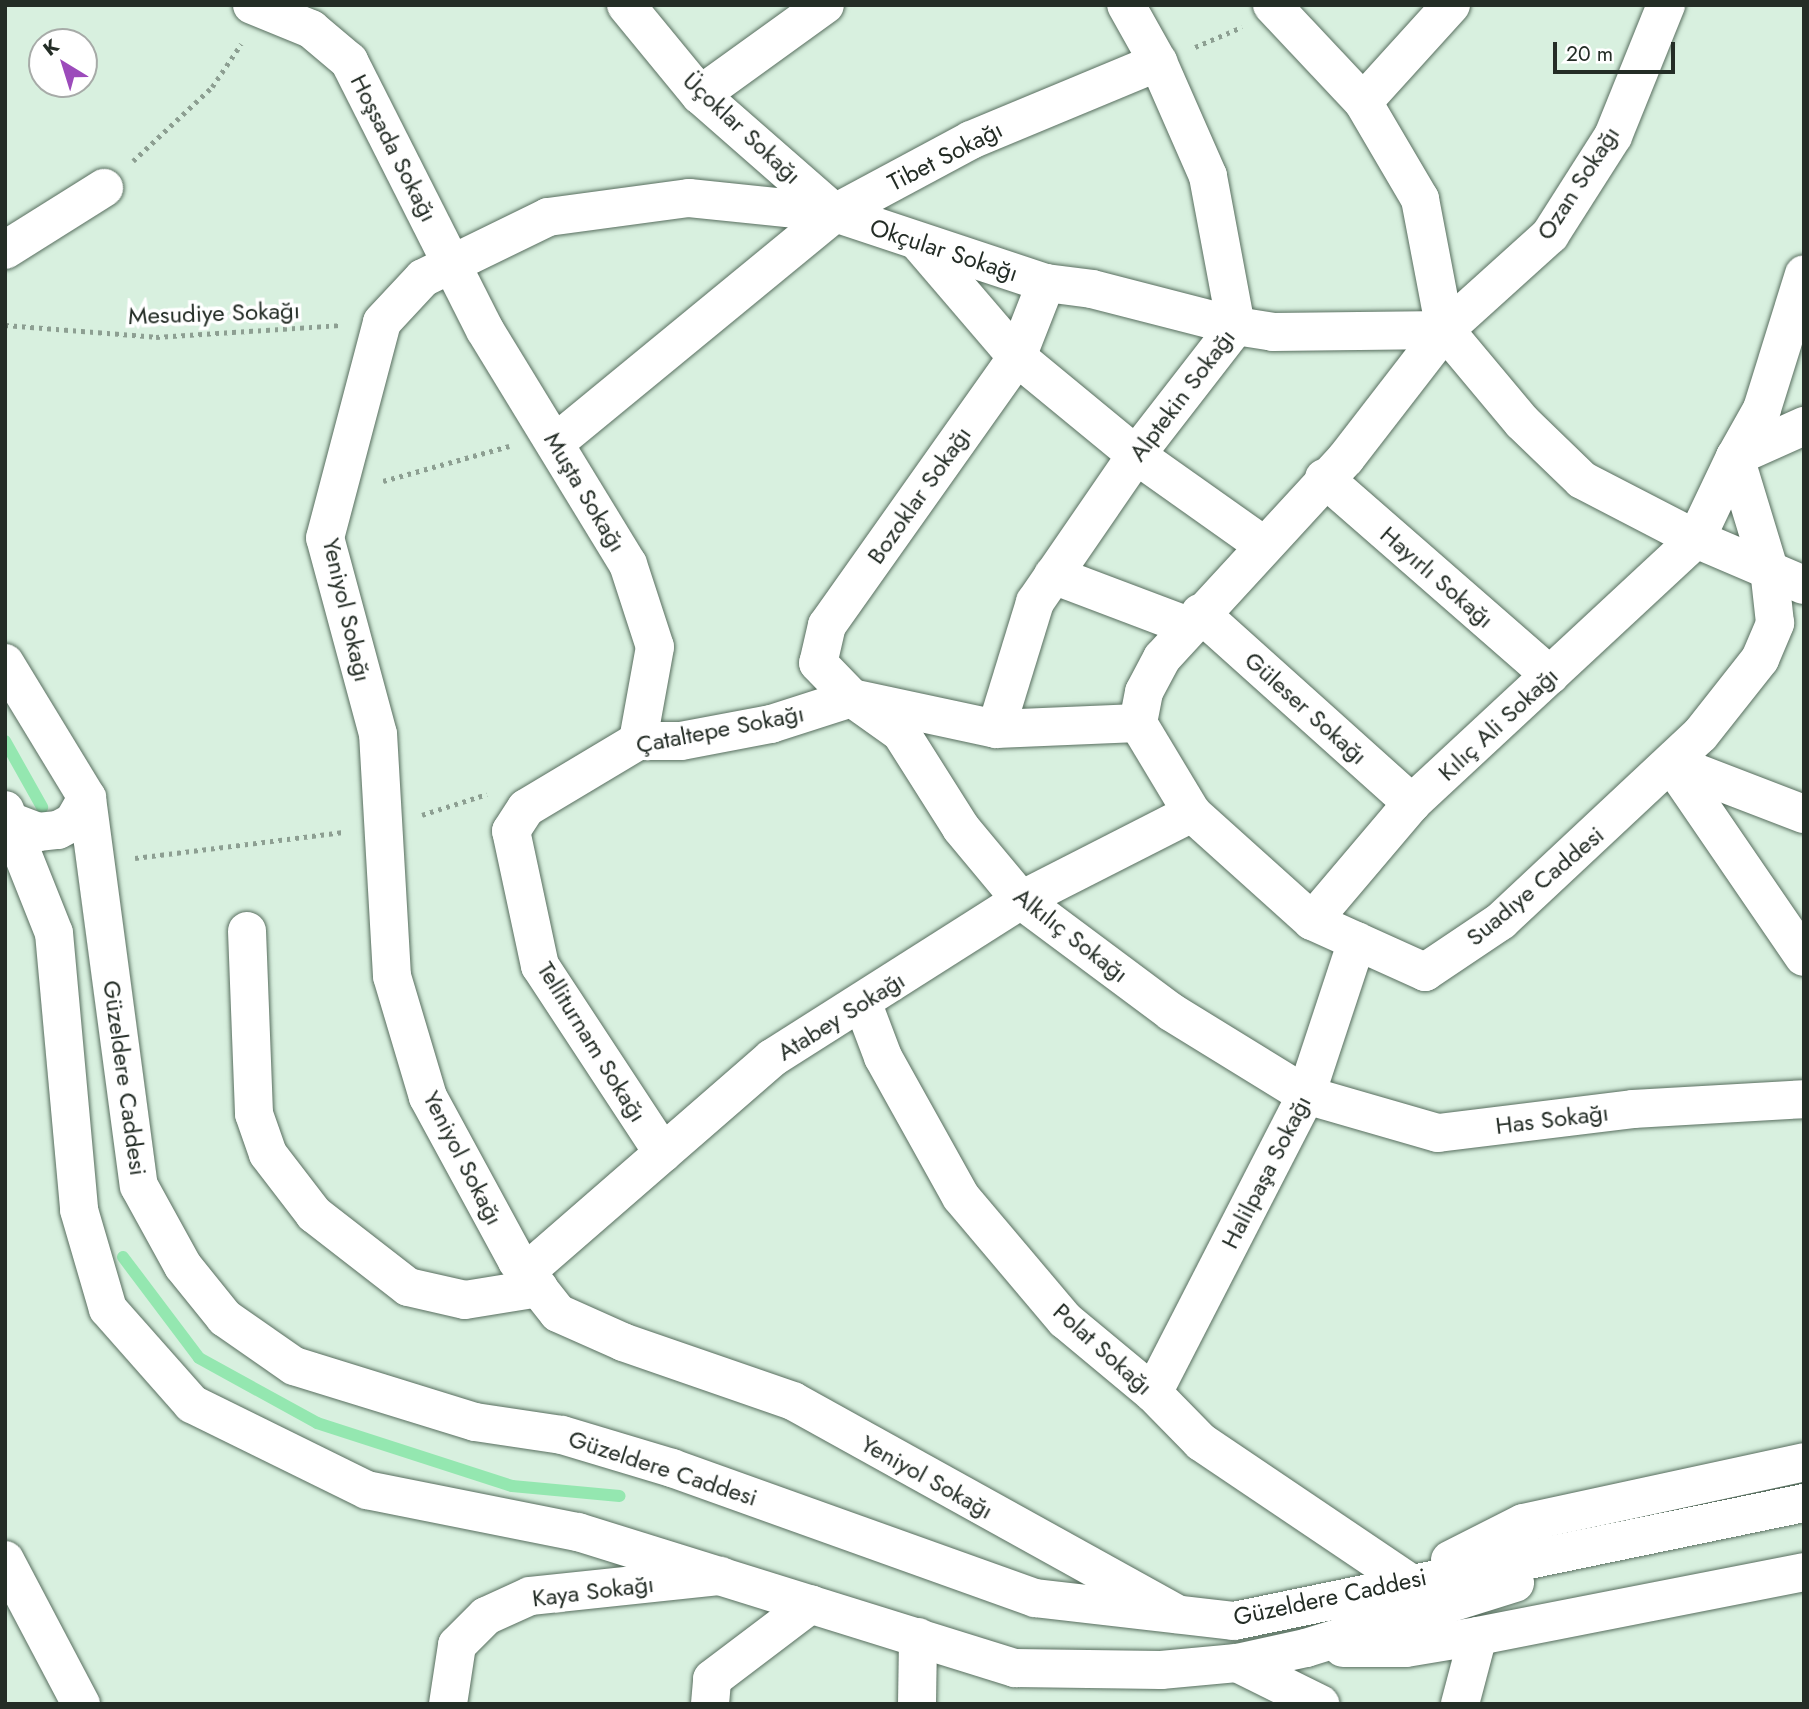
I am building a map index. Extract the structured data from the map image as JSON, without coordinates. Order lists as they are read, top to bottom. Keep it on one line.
{"streets":{"street":["Üçoklar Sokağı","Hoşsada Sokağı","Tibet Sokağı","Ozan Sokağı","Okçular Sokağı","Alptekin Sokağı","Muşta Sokağı","Bozoklar Sokağı","Hayırlı Sokağı","Yeniyol Sokağı","Güleser Sokağı","Kılıç Ali Sokağı","Çataltepe Sokağı","Suadıye Caddesi","Alkılıç Sokağı","Atabey Sokağı","Telliturnam Sokağı","Güzeldere Caddesi","Has Sokağı","Halilpaşa Sokağı","Polat Sokağı","Kaya Sokağı"],"path":["Mesudiye Sokağı"]},"crossings":[["Üçoklar Sokağı","Tibet Sokağı"],["Üçoklar Sokağı","Okçular Sokağı"],["Hoşsada Sokağı","Okçular Sokağı"],["Hoşsada Sokağı","Muşta Sokağı"],["Hoşsada Sokağı","Yeniyol Sokağı"],["Tibet Sokağı","Okçular Sokağı"],["Tibet Sokağı","Alptekin Sokağı"],["Tibet Sokağı","Muşta Sokağı"],["Ozan Sokağı","Okçular Sokağı"],["Okçular Sokağı","Alptekin Sokağı"],["Okçular Sokağı","Muşta Sokağı"],["Okçular Sokağı","Bozoklar Sokağı"],["Okçular Sokağı","Yeniyol Sokağı"],["Mesudiye Sokağı","Yeniyol Sokağı"],["Alptekin Sokağı","Çataltepe Sokağı"],["Muşta Sokağı","Yeniyol Sokağı"],["Muşta Sokağı","Çataltepe Sokağı"],["Bozoklar Sokağı","Çataltepe Sokağı"],["Bozoklar Sokağı","Alkılıç Sokağı"],["Hayırlı Sokağı","Kılıç Ali Sokağı"],["Yeniyol Sokağı","Atabey Sokağı"],["Yeniyol Sokağı","Güzeldere Caddesi"],["Güleser Sokağı","Kılıç Ali Sokağı"],["Kılıç Ali Sokağı","Suadıye Caddesi"],["Çataltepe Sokağı","Suadıye Caddesi"],["Çataltepe Sokağı","Alkılıç Sokağı"],["Çataltepe Sokağı","Telliturnam Sokağı"],["Suadıye Caddesi","Atabey Sokağı"],["Suadıye Caddesi","Halilpaşa Sokağı"],["Alkılıç Sokağı","Atabey Sokağı"],["Alkılıç Sokağı","Has Sokağı"],["Alkılıç Sokağı","Halilpaşa Sokağı"],["Atabey Sokağı","Telliturnam Sokağı"],["Atabey Sokağı","Polat Sokağı"],["Güzeldere Caddesi","Polat Sokağı"],["Güzeldere Caddesi","Kaya Sokağı"],["Has Sokağı","Halilpaşa Sokağı"],["Halilpaşa Sokağı","Polat Sokağı"]],"scale_bar":"20 m","north":"top left"}
